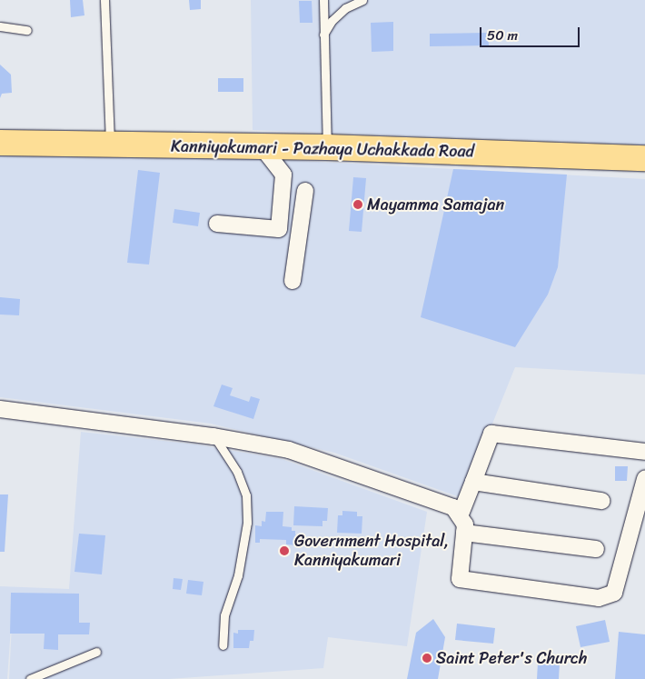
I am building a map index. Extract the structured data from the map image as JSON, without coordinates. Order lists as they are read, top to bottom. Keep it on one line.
{"streets":{"main road":["Kanniyakumari - Pazhaya Uchakkada Road"]},"places":["Mayamma Samajan","Government Hospital, Kanniyakumari","Saint Peter's Church"],"scale_bar":"50 m"}
